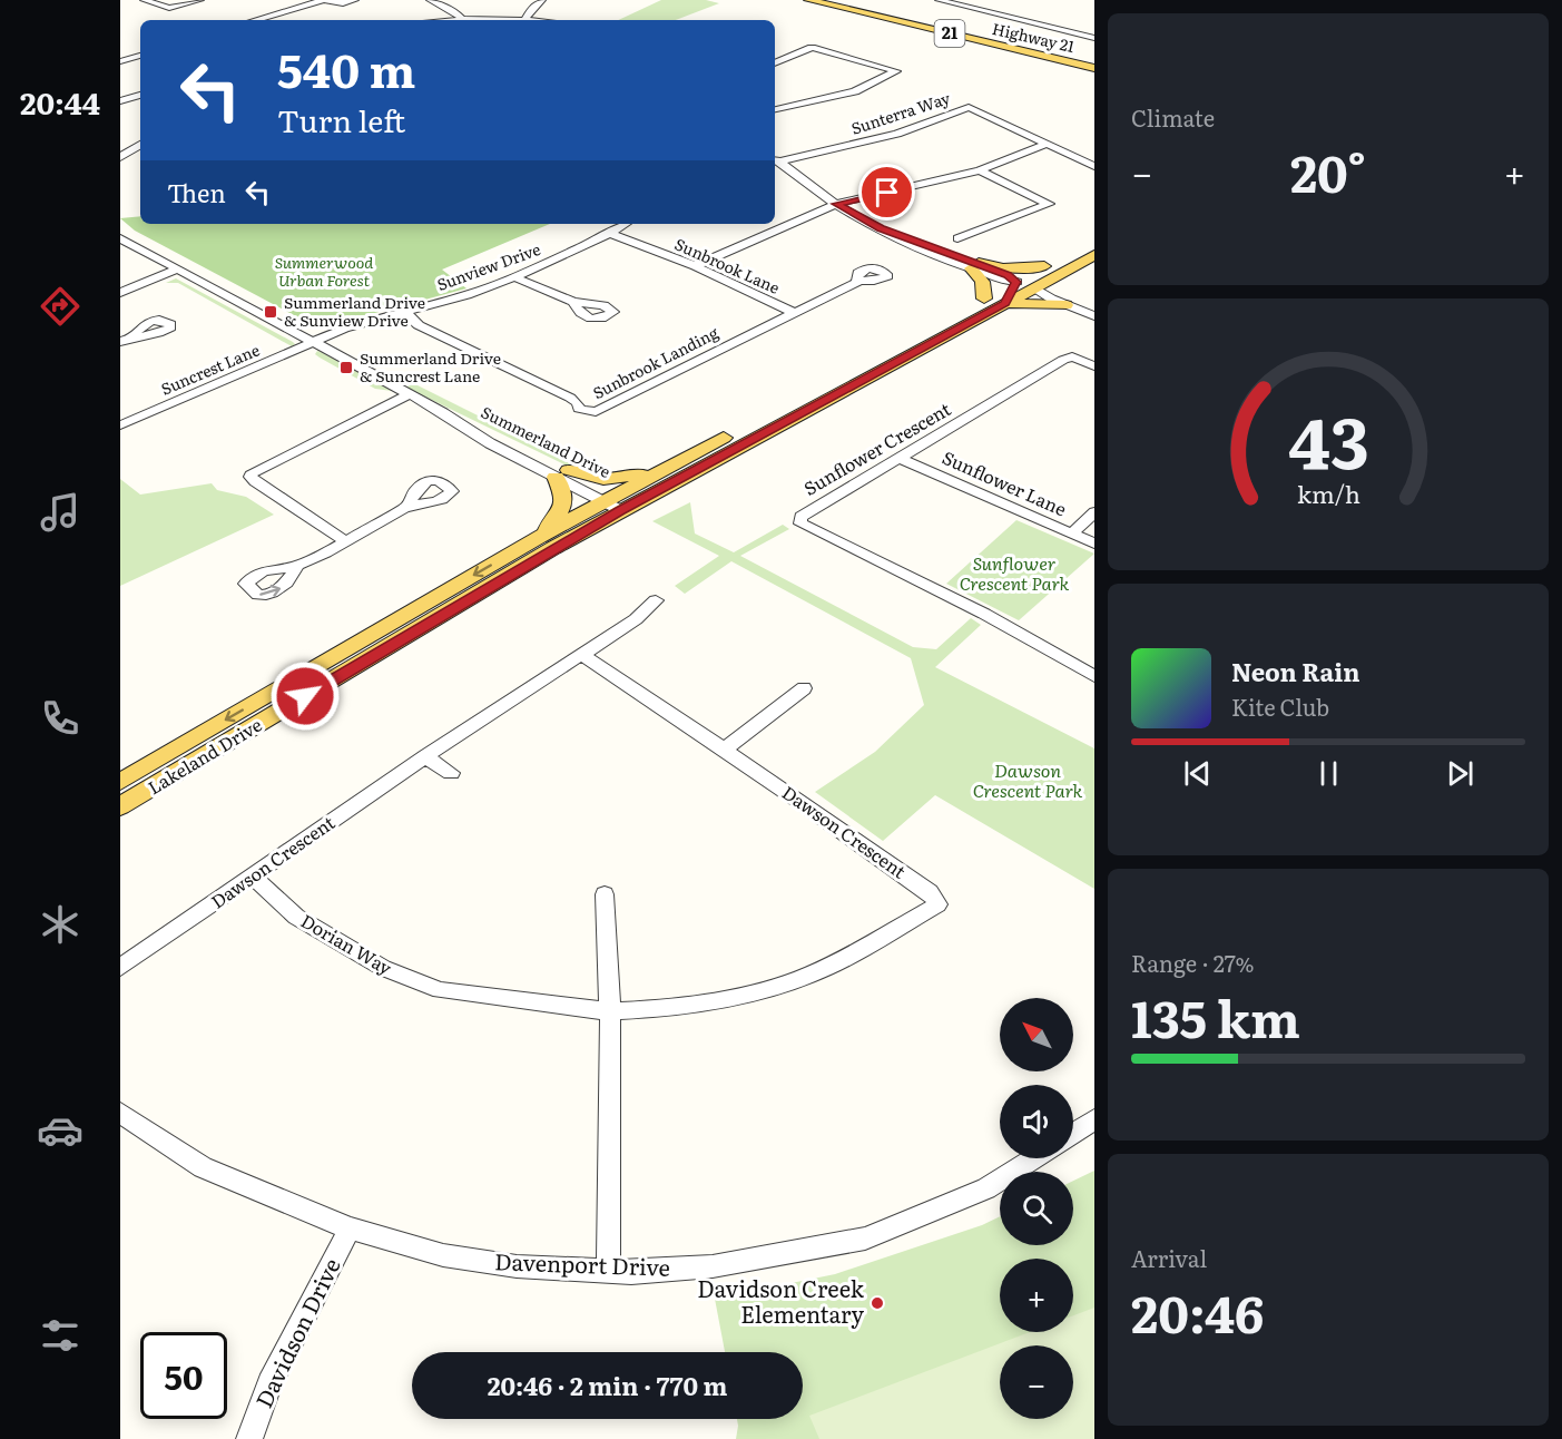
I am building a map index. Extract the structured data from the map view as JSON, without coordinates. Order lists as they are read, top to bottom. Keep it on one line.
{"streets":{"main road":["21","Highway 21","Lakeland Drive"],"street":["Sunterra Way","Sunbrook Lane","Sunview Drive","Sunbrook Landing","Suncrest Lane","Summerland Drive","Sunflower Crescent","Sunflower Lane","Dawson Crescent","Dorian Way","Davenport Drive","Davidson Drive"]},"crossings":[["Sunbrook Lane","Sunview Drive"],["Sunbrook Lane","Sunbrook Landing"],["Sunview Drive","Sunbrook Landing"],["Sunview Drive","Suncrest Lane"],["Sunview Drive","Summerland Drive"],["Suncrest Lane","Summerland Drive"],["Summerland Drive","Lakeland Drive"],["Sunflower Crescent","Sunflower Lane"],["Dawson Crescent","Dorian Way"],["Davenport Drive","Davidson Drive"]],"parks":["Summerwood Urban Forest","Sunflower Crescent Park","Dawson Crescent Park"],"places":{"transit":["Summerland Drive & Sunview Drive","Summerland Drive & Suncrest Lane"],"other":["Davidson Creek Elementary"]},"north":"top left","page":{"tabs":"20:44","tile":["Climate",["Range · 27%","135 km"],["Arrival","20:46"]],"turn":["540 m","Turn left"],"heat":["−","20°","+"],"then":"Then","song":["Neon Rain","Kite Club"],"map_buttons":["+","−"],"limit":"50","trip":"20:46 · 2 min · 770 m","gauge":["43","km/h"]}}
